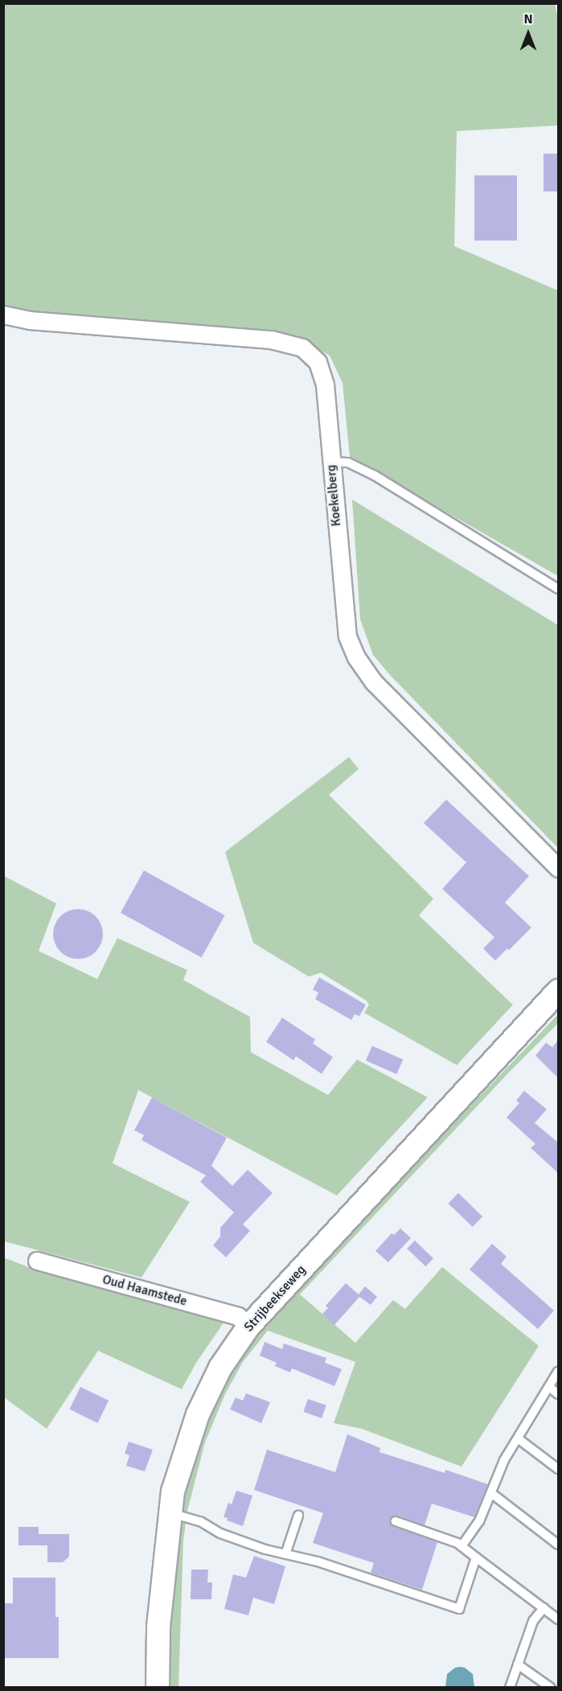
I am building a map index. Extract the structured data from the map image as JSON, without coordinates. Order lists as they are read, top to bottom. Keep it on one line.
{"streets":{"main road":["Strijbeekseweg"],"street":["Koekelberg","Oud Haamstede"]},"crossings":[["Oud Haamstede","Strijbeekseweg"]],"north":"top"}
